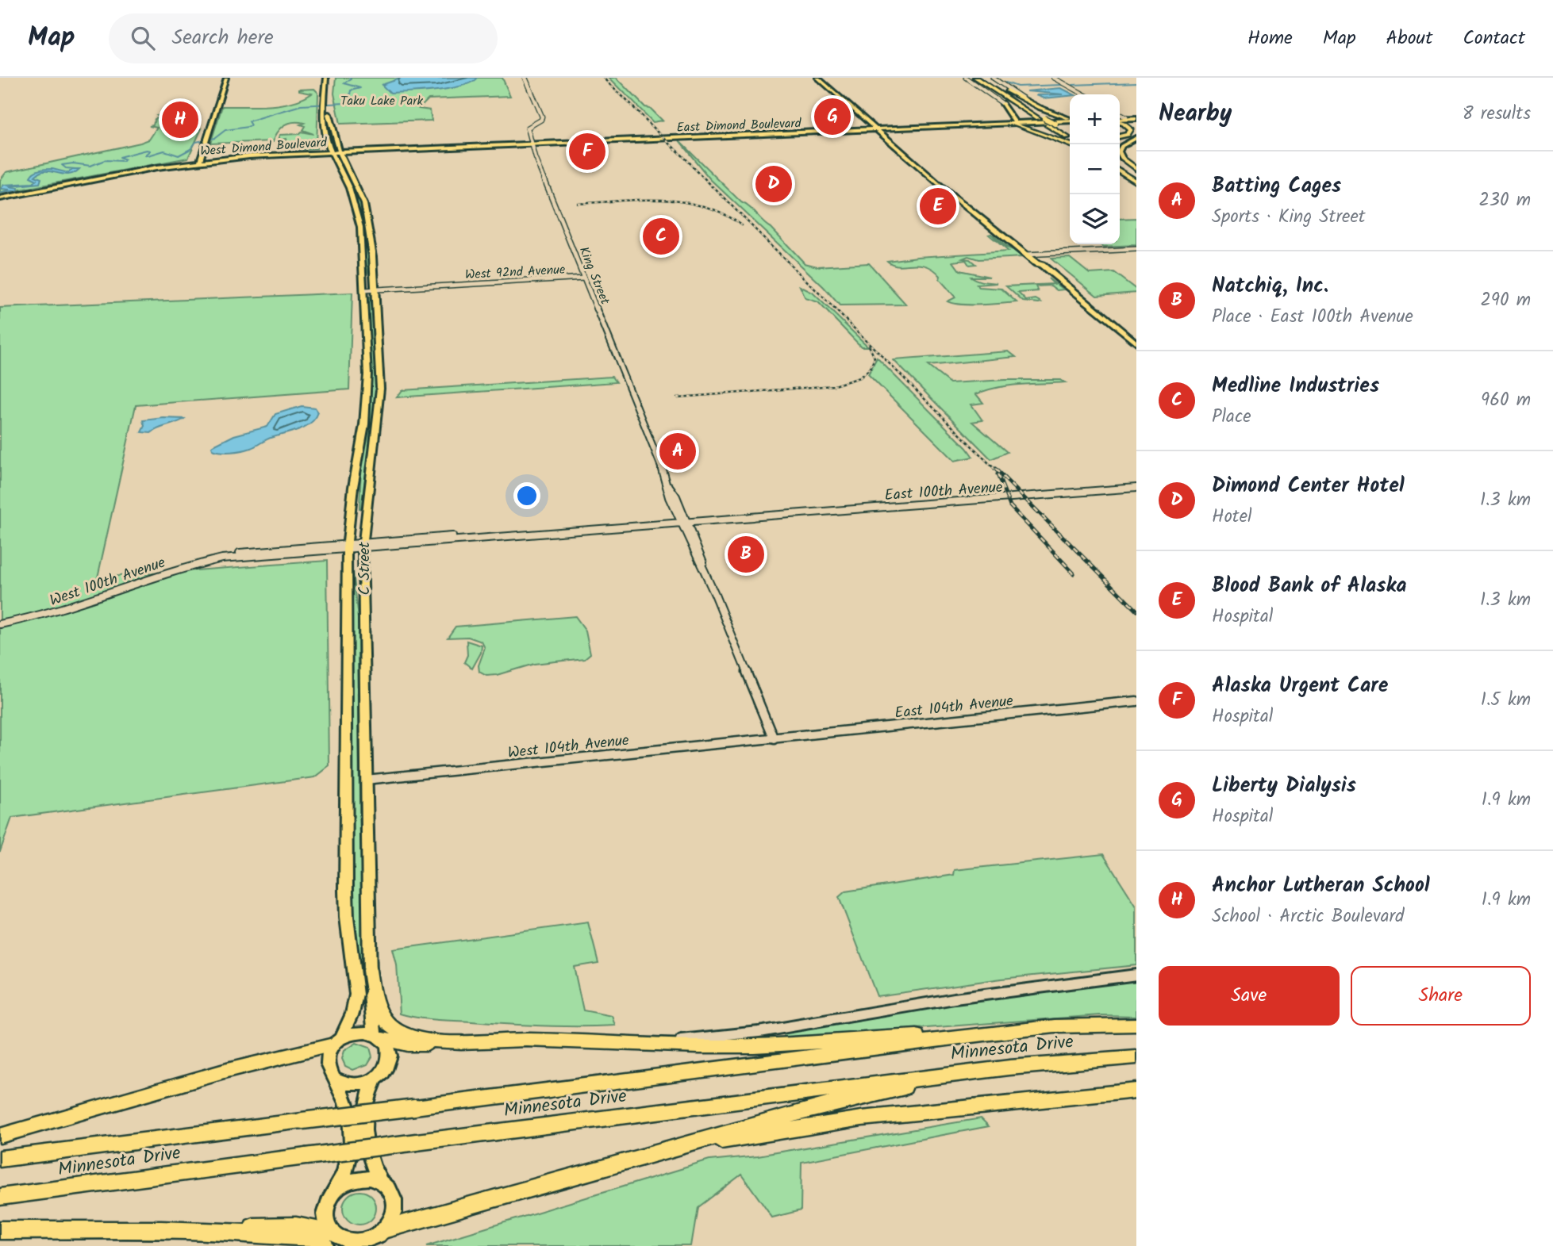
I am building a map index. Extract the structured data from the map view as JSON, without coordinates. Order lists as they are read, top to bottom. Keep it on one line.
{"streets":{"highway":["Minnesota Drive"],"main road":["East Dimond Boulevard","West Dimond Boulevard","C Street"],"street":["West 92nd Avenue","King Street","East 100th Avenue","West 100th Avenue","East 104th Avenue","West 104th Avenue"]},"crossings":[["East Dimond Boulevard","West Dimond Boulevard"],["East Dimond Boulevard","King Street"],["West Dimond Boulevard","King Street"],["West Dimond Boulevard","C Street"],["West 92nd Avenue","King Street"],["West 92nd Avenue","C Street"],["King Street","East 100th Avenue"],["King Street","West 100th Avenue"],["King Street","East 104th Avenue"],["King Street","West 104th Avenue"],["East 100th Avenue","West 100th Avenue"],["C Street","West 100th Avenue"],["C Street","West 104th Avenue"],["East 104th Avenue","West 104th Avenue"]],"parks":["Taku Lake Park"],"page":{"header":"Map","search":"Search here","nav":["Home","Map","About","Contact"],"heading":["Nearby","8 results"],"map_buttons":["+","−"],"pins":["G","H","F","D","E","C","A","B"],"list":[{"mark":"A","name":"Batting Cages","note":"Sports · King Street","value":"230 m"},{"mark":"B","name":"Natchiq, Inc.","note":"Place · East 100th Avenue","value":"290 m"},{"mark":"C","name":"Medline Industries","note":"Place","value":"960 m"},{"mark":"D","name":"Dimond Center Hotel","note":"Hotel","value":"1.3 km"},{"mark":"E","name":"Blood Bank of Alaska","note":"Hospital","value":"1.3 km"},{"mark":"F","name":"Alaska Urgent Care","note":"Hospital","value":"1.5 km"},{"mark":"G","name":"Liberty Dialysis","note":"Hospital","value":"1.9 km"},{"mark":"H","name":"Anchor Lutheran School","note":"School · Arctic Boulevard","value":"1.9 km"}],"buttons":["Save","Share"]}}
